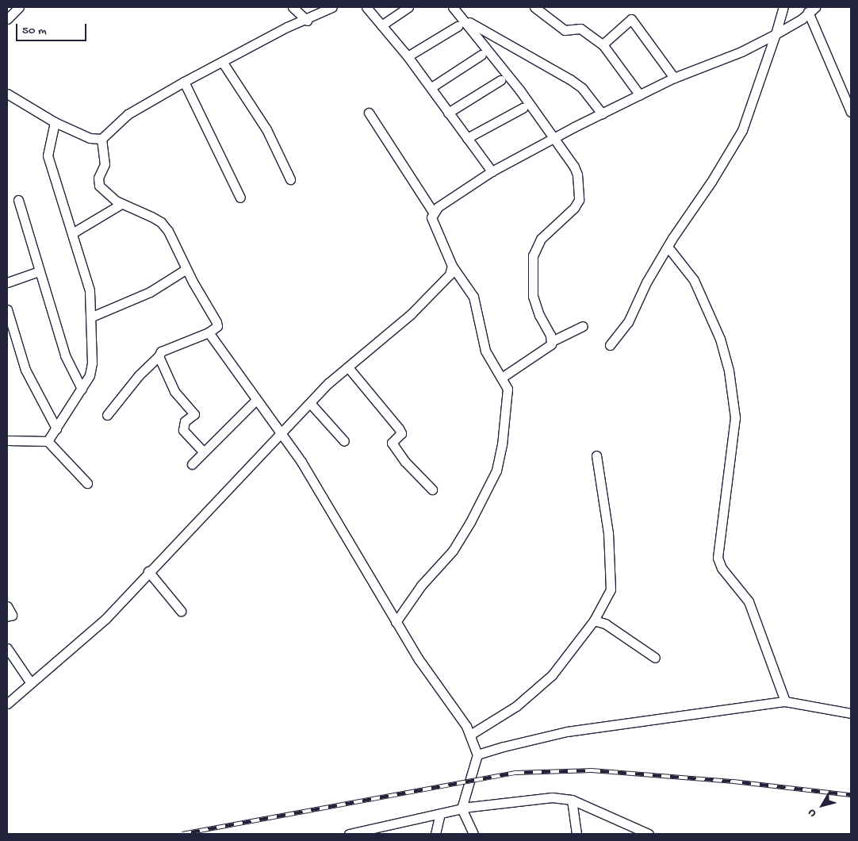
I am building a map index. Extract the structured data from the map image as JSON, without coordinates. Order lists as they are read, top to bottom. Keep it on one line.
{"scale_bar":"50 m","north":"bottom left"}
